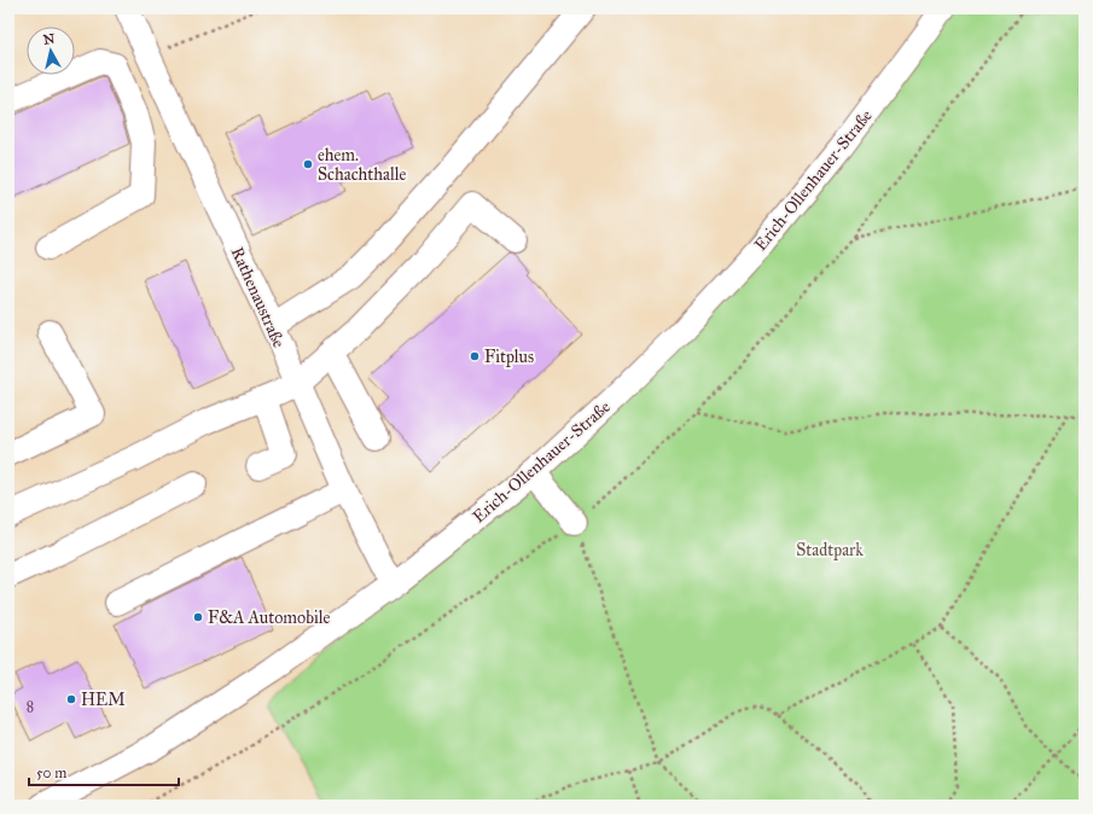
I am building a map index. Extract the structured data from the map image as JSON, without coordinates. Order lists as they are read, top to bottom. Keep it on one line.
{"streets":{"street":["Erich-Ollenhauer-Straße","Rathenaustraße"]},"crossings":[["Erich-Ollenhauer-Straße","Rathenaustraße"]],"parks":["Stadtpark"],"places":["ehem. Schachthalle","Fitplus","F&A Automobile","HEM"],"house_numbers":["8"],"scale_bar":"50 m","north":"top"}
